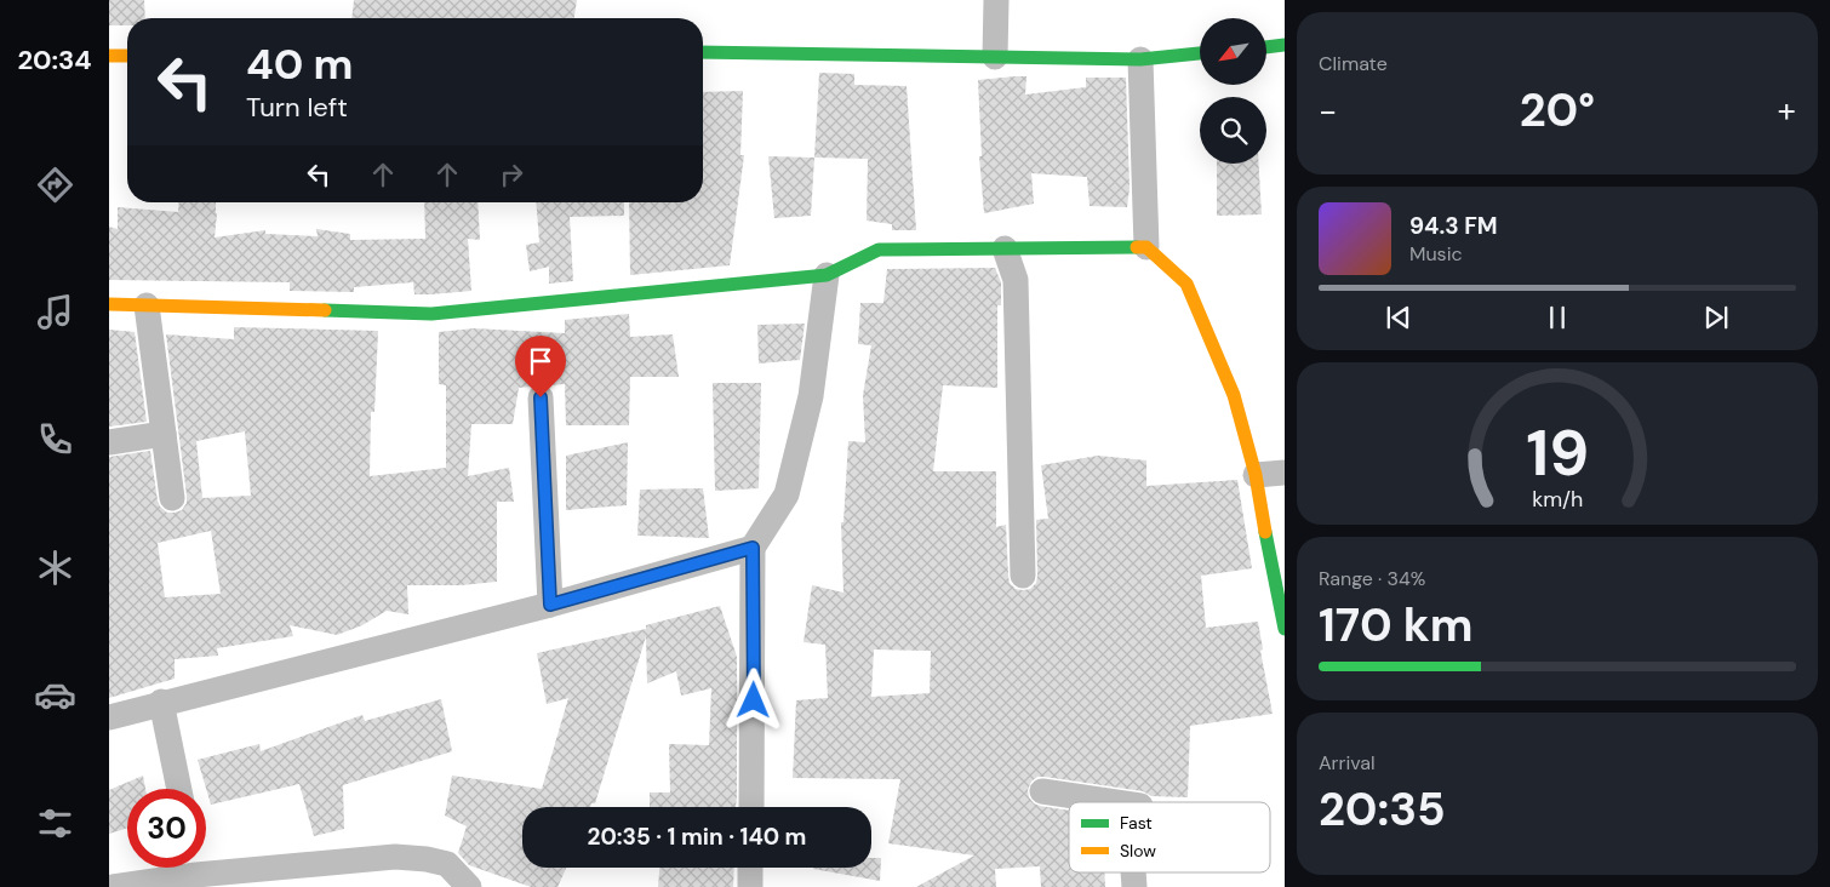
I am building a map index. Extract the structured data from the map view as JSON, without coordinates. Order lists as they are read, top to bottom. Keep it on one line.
{"legend":["Fast","Slow"],"north":"bottom left","page":{"tabs":"20:34","tile":["Climate",["Range · 34%","170 km"],["Arrival","20:35"]],"turn":["40 m","Turn left"],"heat":["−","20°","+"],"song":["94.3 FM","Music"],"limit":"30","trip":"20:35 · 1 min · 140 m","gauge":["19","km/h"]}}
